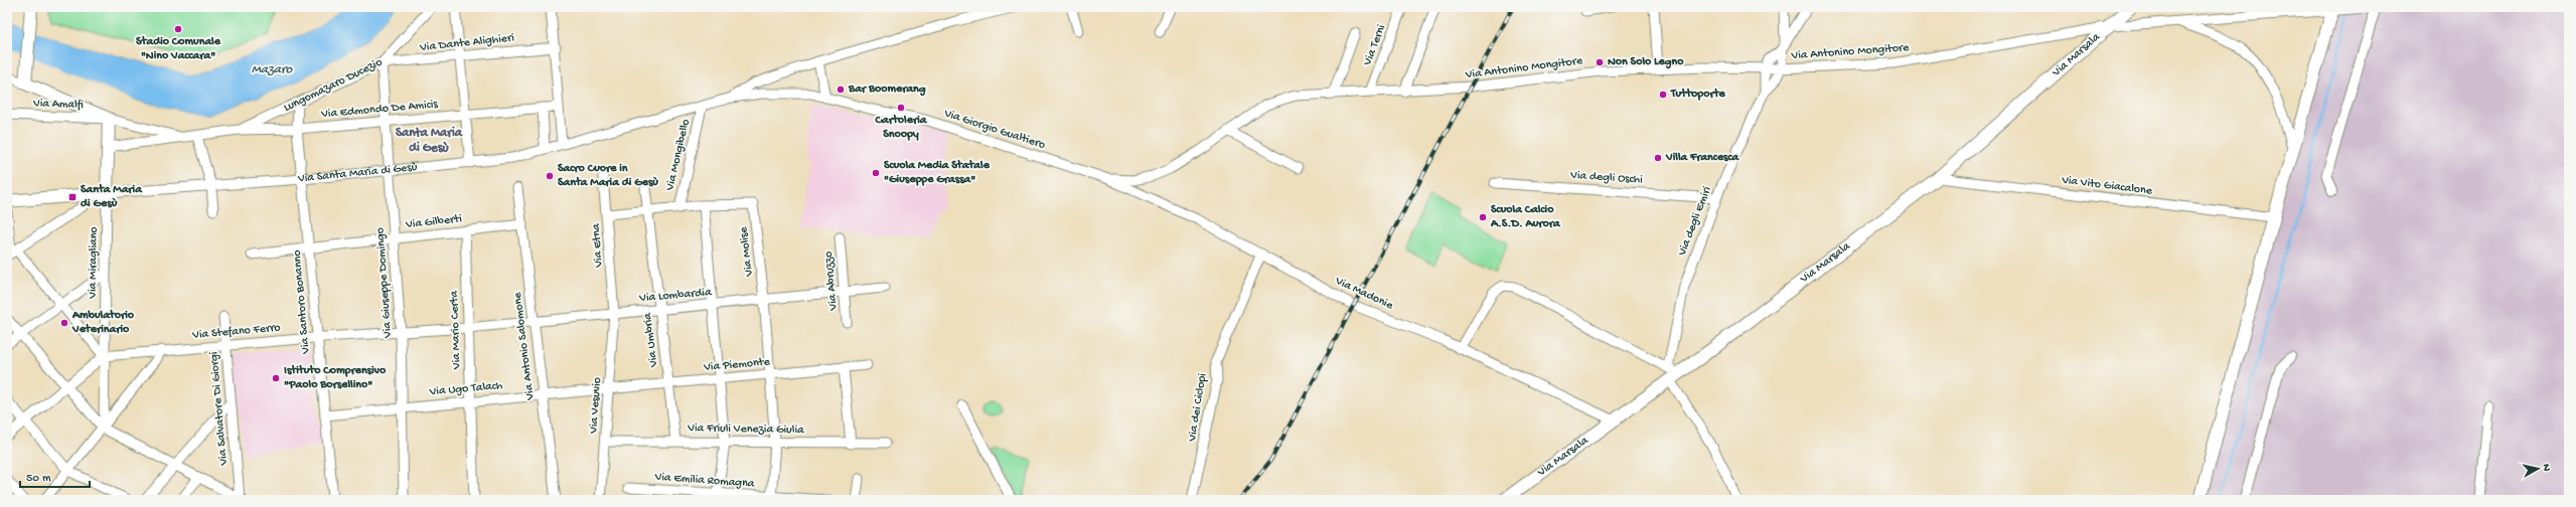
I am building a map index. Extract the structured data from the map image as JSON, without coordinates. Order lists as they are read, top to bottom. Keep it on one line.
{"streets":{"main road":["Via Marsala","Via Santa Maria di Gesù"],"street":["Via Dante Alighieri","Via Terni","Via Antonino Mongitore","Lungomazaro Ducezio","Via Amalfi","Via Edmondo De Amicis","Via Giorgio Gualtiero","Via Mongibello","Via degli Oschi","Via Vito Giacalone","Via degli Emiri","Via Gilberti","Via Etna","Via Molise","Via Miragliano","Via Abruzzo","Via Giuseppe Domingo","Via Madonie","Via Lombardia","Via Santoro Bonanno","Via Mario Certa","Via Stefano Ferro","Via Umbria","Via Antonio Salomone","Via Piemonte","Via Ugo Talach","Via Vesuvio","Via dei Ciclopi","Via Salvatore Di Giorgi","Via Friuli Venezia Giulia","Via Emilia Romagna"]},"crossings":[["Via Dante Alighieri","Lungomazaro Ducezio"],["Via Dante Alighieri","Via Giuseppe Domingo"],["Via Terni","Via Antonino Mongitore"],["Via Antonino Mongitore","Via Marsala"],["Via Antonino Mongitore","Via Giorgio Gualtiero"],["Via Antonino Mongitore","Via degli Emiri"],["Via Antonino Mongitore","Via Madonie"],["Via Marsala","Via Vito Giacalone"],["Via Marsala","Via degli Emiri"],["Via Marsala","Via Madonie"],["Lungomazaro Ducezio","Via Edmondo De Amicis"],["Lungomazaro Ducezio","Via Giuseppe Domingo"],["Lungomazaro Ducezio","Via Santoro Bonanno"],["Via Edmondo De Amicis","Via Giuseppe Domingo"],["Via Edmondo De Amicis","Via Santoro Bonanno"],["Via Giorgio Gualtiero","Via Santa Maria di Gesù"],["Via Giorgio Gualtiero","Via Madonie"],["Via Mongibello","Via Santa Maria di Gesù"],["Via Mongibello","Via Molise"],["Via Santa Maria di Gesù","Via Miragliano"],["Via Santa Maria di Gesù","Via Giuseppe Domingo"],["Via Santa Maria di Gesù","Via Santoro Bonanno"],["Via degli Oschi","Via degli Emiri"],["Via Gilberti","Via Giuseppe Domingo"],["Via Gilberti","Via Santoro Bonanno"],["Via Gilberti","Via Mario Certa"],["Via Gilberti","Via Antonio Salomone"],["Via Etna","Via Molise"],["Via Etna","Via Lombardia"],["Via Etna","Via Vesuvio"],["Via Molise","Via Lombardia"],["Via Molise","Via Umbria"],["Via Molise","Via Piemonte"],["Via Molise","Via Friuli Venezia Giulia"],["Via Molise","Via Emilia Romagna"],["Via Miragliano","Via Stefano Ferro"],["Via Abruzzo","Via Lombardia"],["Via Giuseppe Domingo","Via Stefano Ferro"],["Via Giuseppe Domingo","Via Ugo Talach"],["Via Madonie","Via dei Ciclopi"],["Via Lombardia","Via Mario Certa"],["Via Lombardia","Via Stefano Ferro"],["Via Lombardia","Via Umbria"],["Via Lombardia","Via Antonio Salomone"],["Via Lombardia","Via Vesuvio"],["Via Santoro Bonanno","Via Stefano Ferro"],["Via Santoro Bonanno","Via Ugo Talach"],["Via Mario Certa","Via Stefano Ferro"],["Via Mario Certa","Via Ugo Talach"],["Via Stefano Ferro","Via Salvatore Di Giorgi"],["Via Umbria","Via Piemonte"],["Via Umbria","Via Friuli Venezia Giulia"],["Via Antonio Salomone","Via Ugo Talach"],["Via Piemonte","Via Ugo Talach"],["Via Piemonte","Via Vesuvio"],["Via Ugo Talach","Via Vesuvio"],["Via Vesuvio","Via Friuli Venezia Giulia"]],"districts":["Santa Maria di Gesù"],"water":["Mazaro"],"places":{"other":["Stadio Comunale \"Nino Vaccara\"","Non Solo Legno","Bar Boomerang","Tuttoporte","Cartoleria Snoopy","Villa Francesca","Scuola Media Statale \"Giuseppe Grassa\"","Sacro Cuore in Santa Maria di Gesù","Scuola Calcio A.S.D. Aurora","Ambulatorio Veterinario","Istituto Comprensivo \"Paolo Borsellino\""],"transit":["Santa Maria di Gesù"]},"scale_bar":"50 m","north":"right"}
